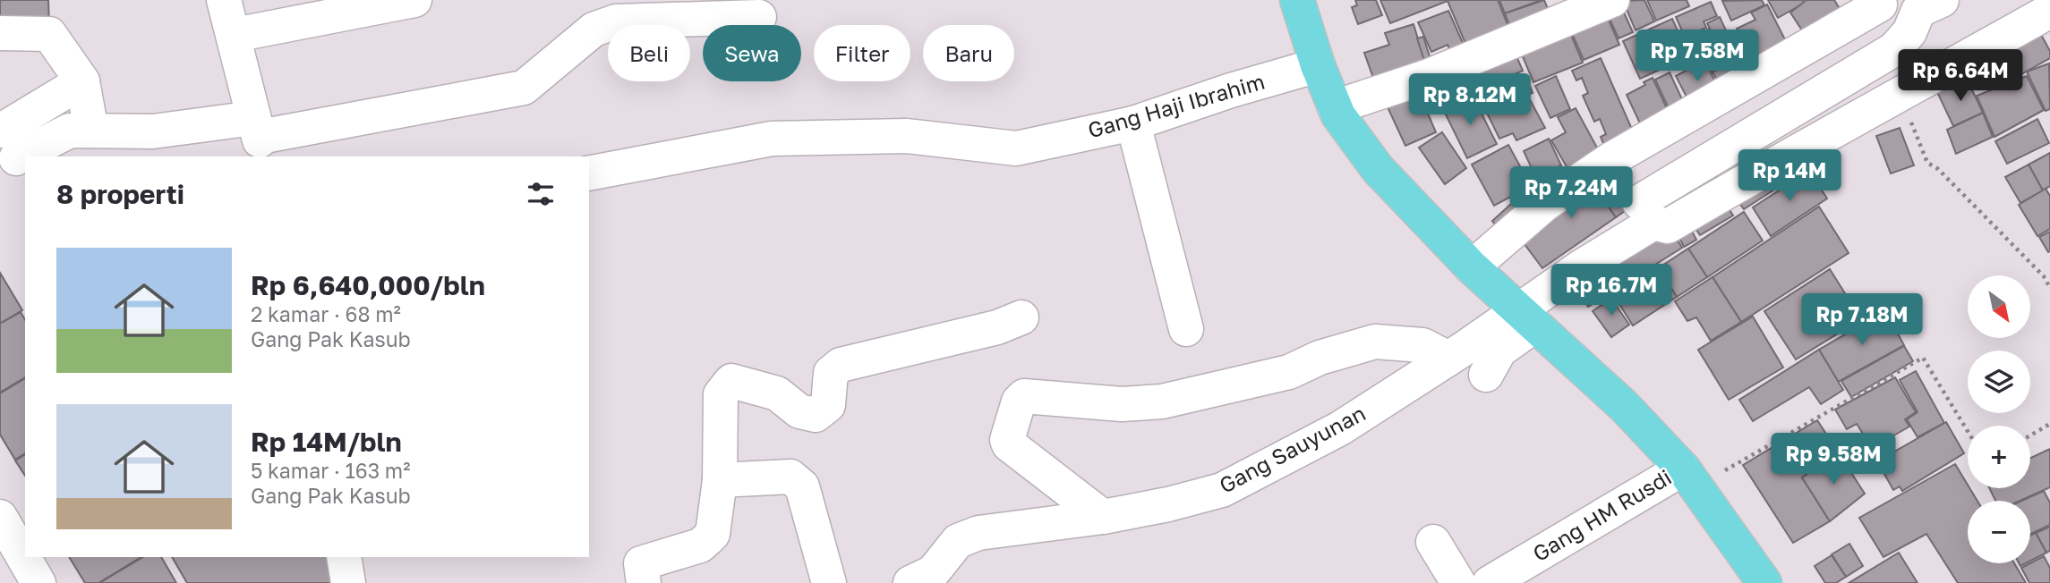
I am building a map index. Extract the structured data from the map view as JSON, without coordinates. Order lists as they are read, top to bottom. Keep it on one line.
{"streets":{"street":["Gang Haji Ibrahim","Gang Sauyunan","Gang HM Rusdi"]},"north":"bottom right","page":{"chip":["Beli","Sewa","Filter","Baru"],"price":["Rp 7.58M","Rp 6.64M","Rp 8.12M","Rp 14M","Rp 7.24M","Rp 16.7M","Rp 7.18M","Rp 9.58M"],"heading":"8 properti","list":[{"name":"Rp 6,640,000/bln","note":"2 kamar · 68 m² · Gang Pak Kasub"},{"name":"Rp 14M/bln","note":"5 kamar · 163 m² · Gang Pak Kasub"}],"map_buttons":["+","−"]}}
